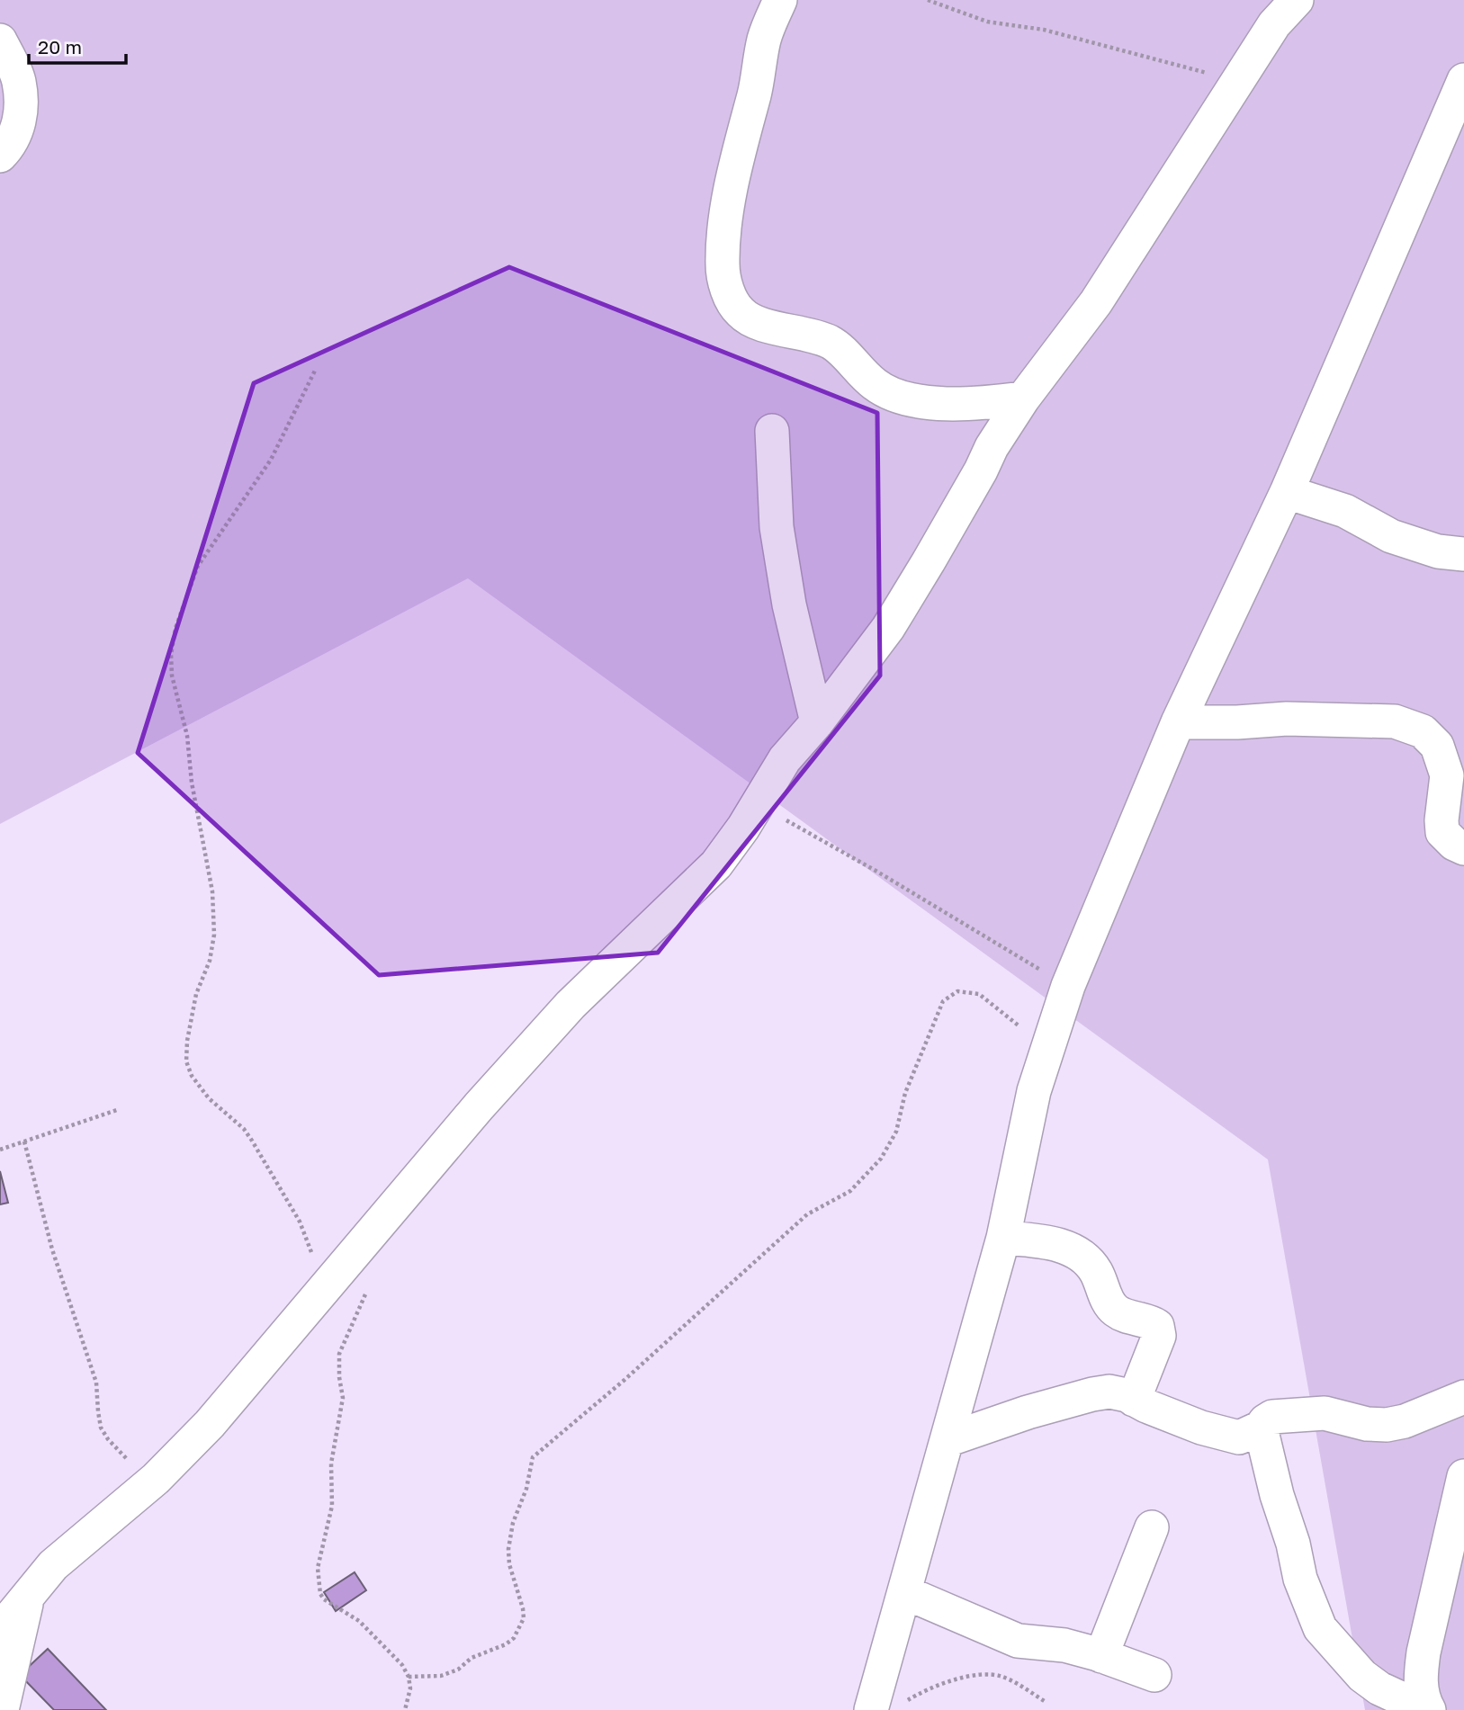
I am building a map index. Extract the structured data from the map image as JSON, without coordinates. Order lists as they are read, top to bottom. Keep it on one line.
{"scale_bar":"20 m"}
